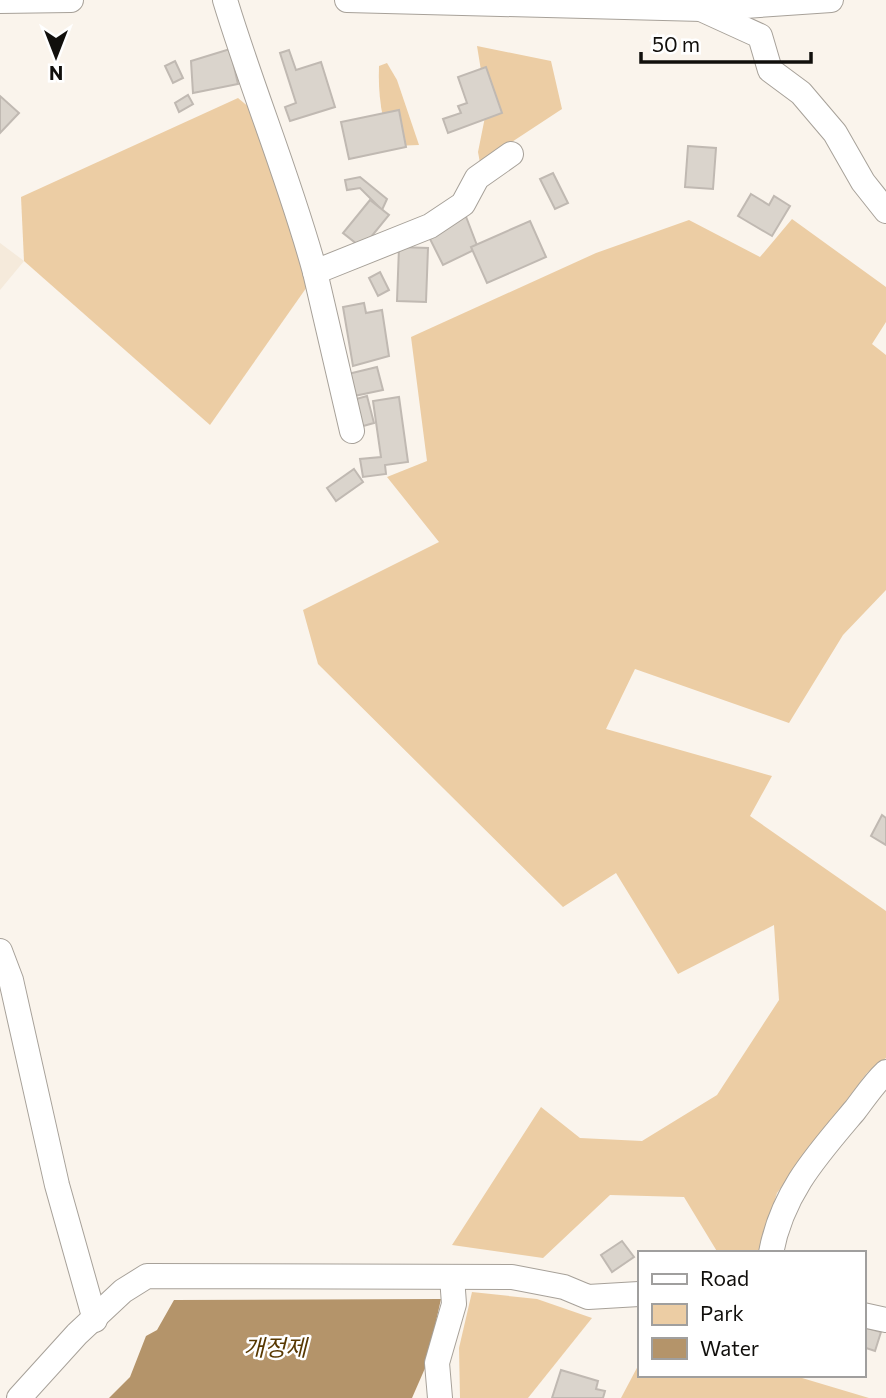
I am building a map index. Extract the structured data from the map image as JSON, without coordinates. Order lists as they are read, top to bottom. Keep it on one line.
{"water":["개정제"],"legend":["Road","Park","Water"],"scale_bar":"50 m","north":"bottom"}
